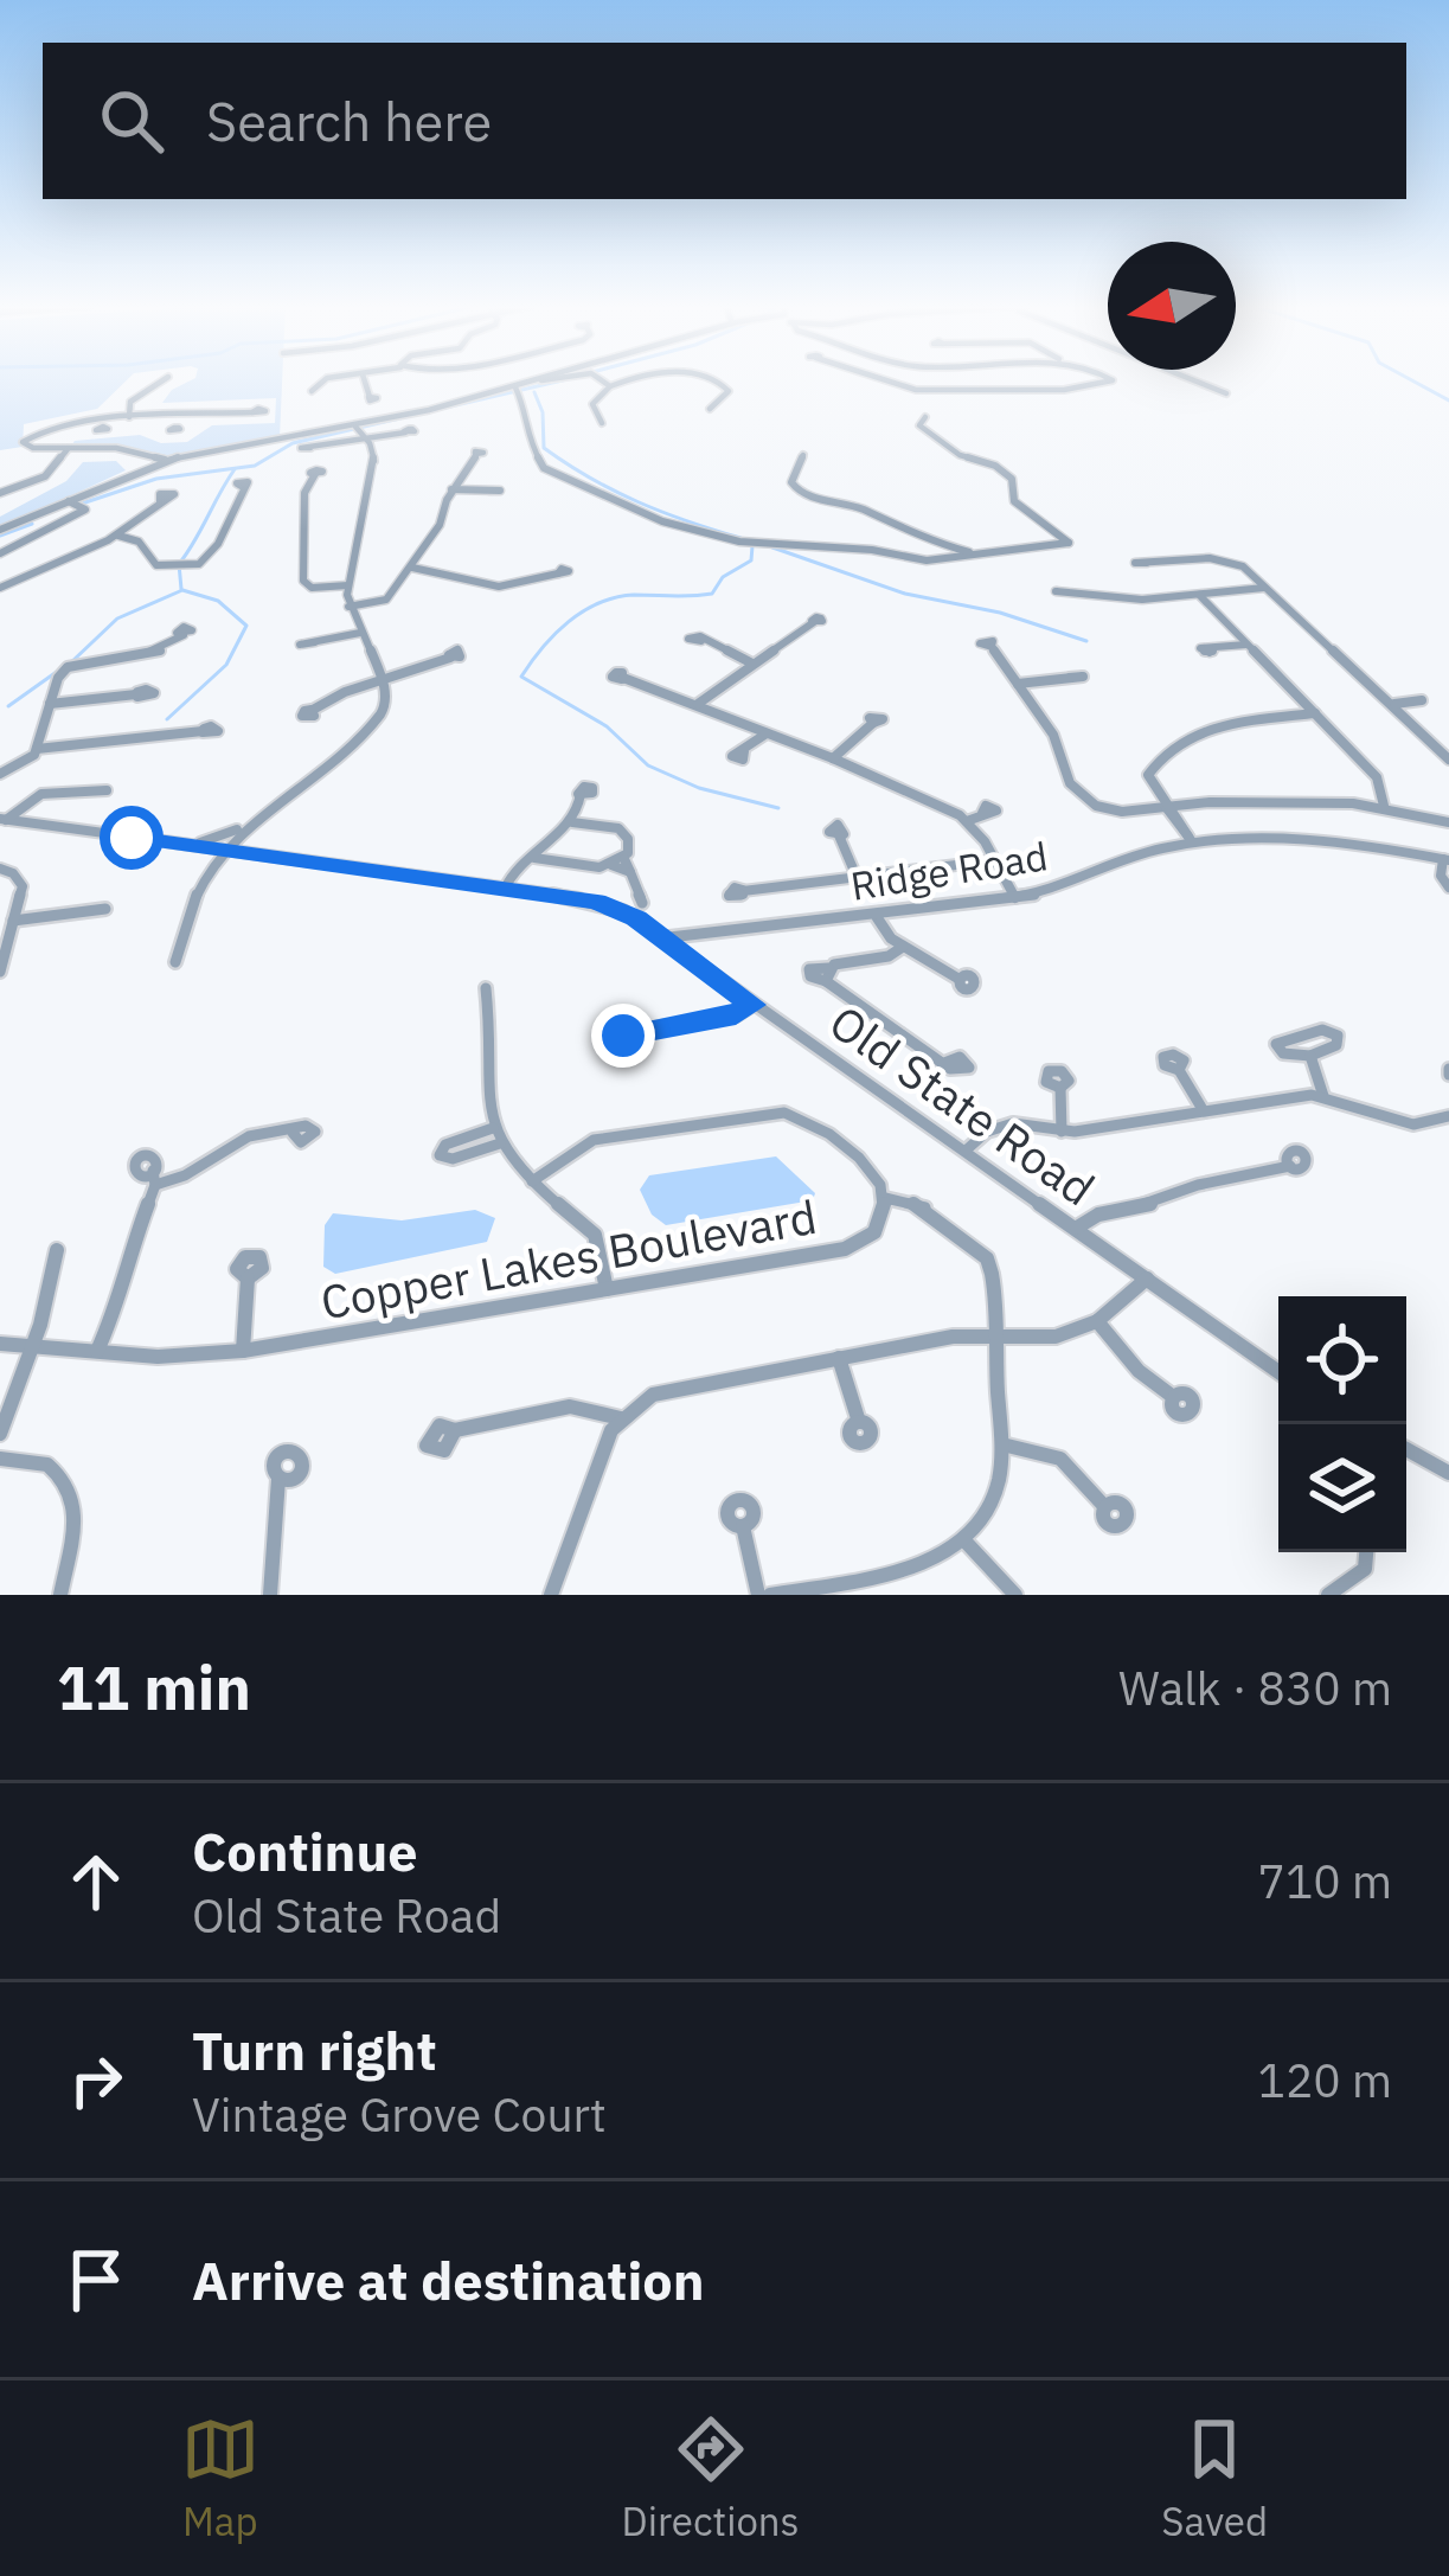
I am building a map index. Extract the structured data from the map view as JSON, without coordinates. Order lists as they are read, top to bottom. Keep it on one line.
{"streets":{"street":["Ridge Road","Old State Road","Copper Lakes Boulevard"]},"crossings":[["Ridge Road","Old State Road"]],"north":"left","page":{"search":"Search here","heading":["11 min","Walk · 830 m"],"list":[["Continue","Old State Road","710 m"],["Turn right","Vintage Grove Court","120 m"],"Arrive at destination"],"nav":["Map","Directions","Saved"]}}
